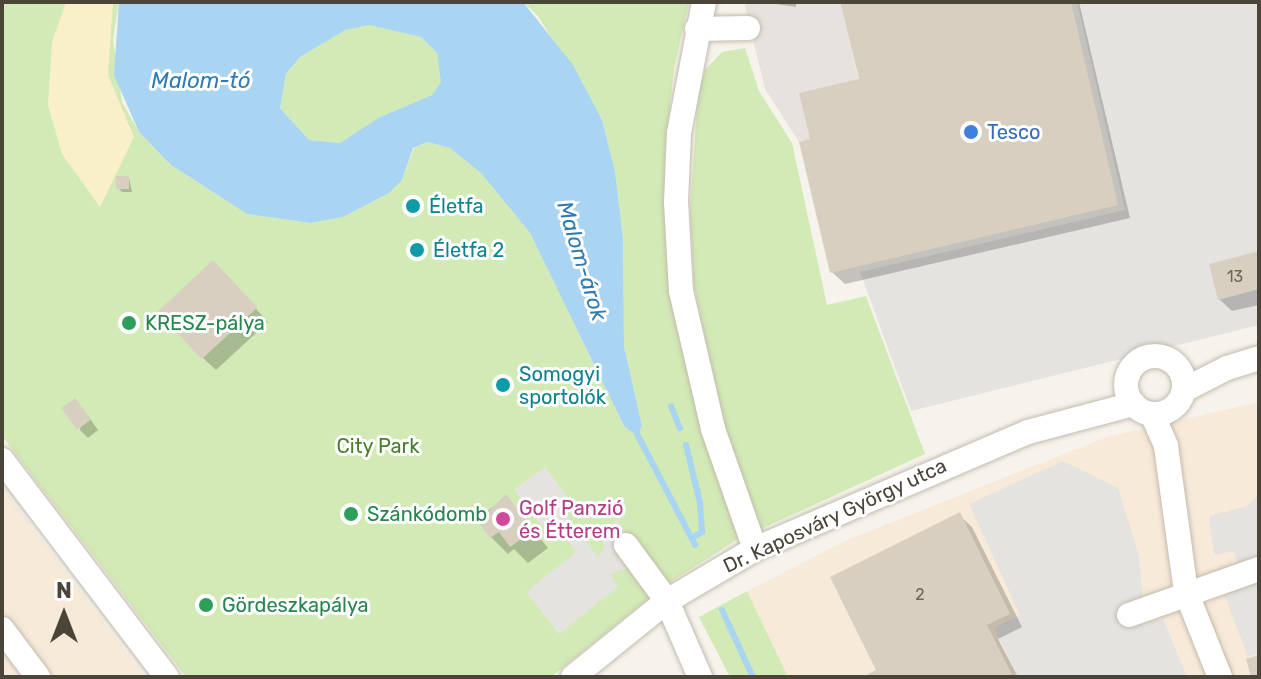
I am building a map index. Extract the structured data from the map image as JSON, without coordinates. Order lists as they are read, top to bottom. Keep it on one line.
{"streets":{"street":["Dr. Kaposváry György utca"]},"water":["Malom-tó","Malom-árok"],"parks":["City Park"],"places":["Tesco","Életfa","Életfa 2","KRESZ-pálya","Somogyi sportolók","Szánkódomb","Golf Panzió és Étterem","Gördeszkapálya"],"house_numbers":["13","2"],"north":"top"}
